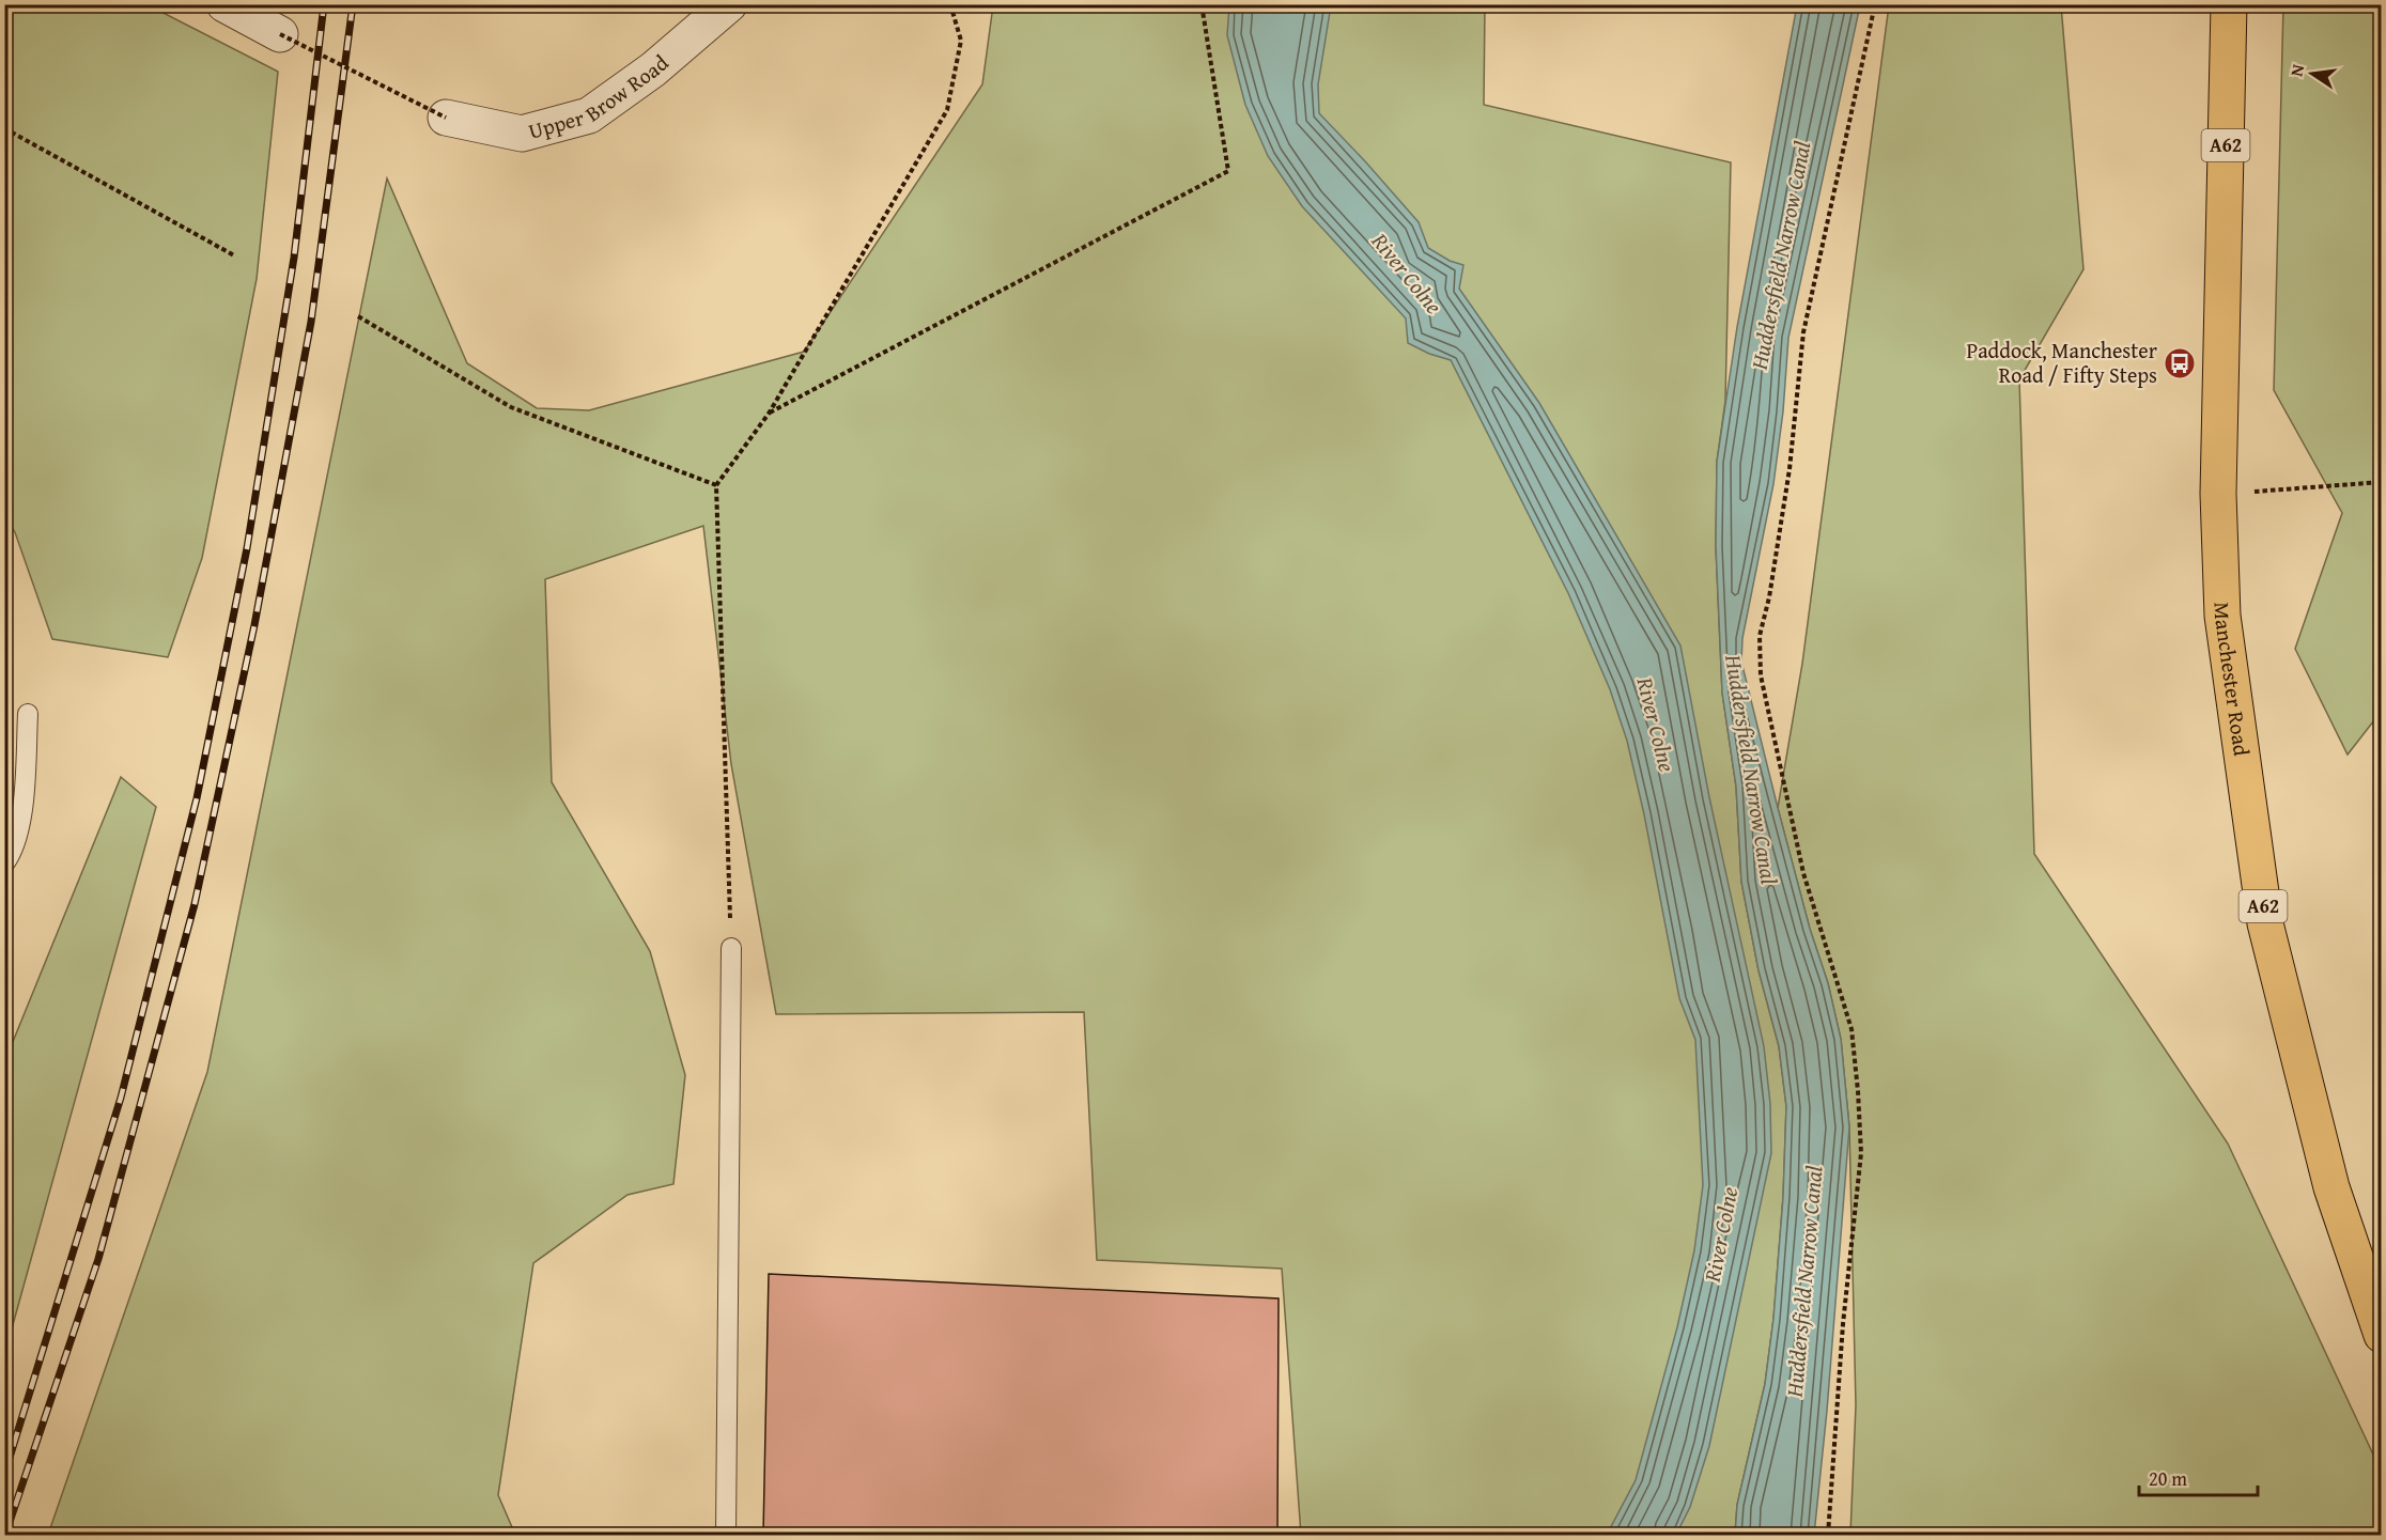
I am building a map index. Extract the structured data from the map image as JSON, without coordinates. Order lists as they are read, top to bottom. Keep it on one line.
{"streets":{"main road":["A62","Manchester Road"],"street":["Upper Brow Road"]},"water":["Huddersfield Narrow Canal","River Colne"],"places":{"bus stop":["Paddock, Manchester Road / Fifty Steps"]},"scale_bar":"20 m","north":"left"}
